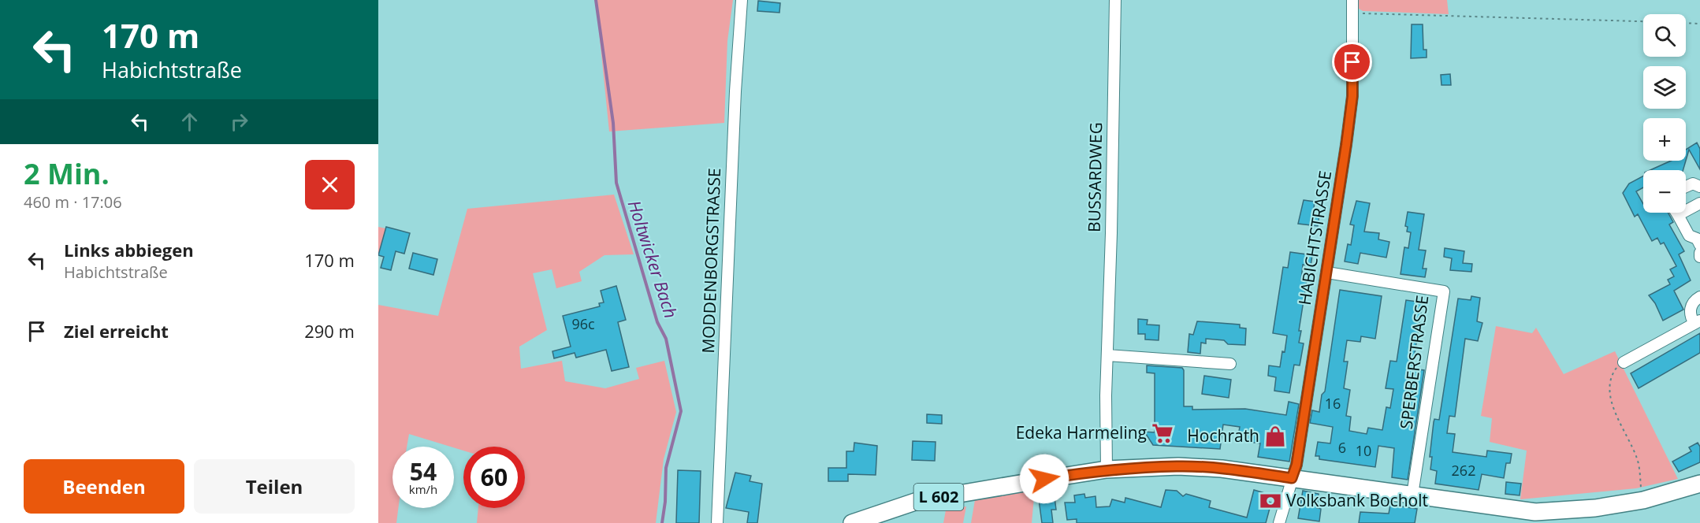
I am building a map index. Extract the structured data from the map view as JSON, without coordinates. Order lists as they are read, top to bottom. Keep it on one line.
{"streets":{"main road":["L 602"],"street":["BUSSARDWEG","HABICHTSTRASSE","MODDENBORGSTRASSE","SPERBERSTRASSE"]},"crossings":[["BUSSARDWEG","L 602"],["HABICHTSTRASSE","SPERBERSTRASSE"],["HABICHTSTRASSE","L 602"],["SPERBERSTRASSE","L 602"]],"water":["Holtwicker Bach"],"places":{"supermarket":["Edeka Harmeling"],"shop":["Hochrath"],"bank":["Volksbank Bocholt"]},"house_numbers":["96c","16","6","10","262"],"page":{"turn":["170 m","Habichtstraße"],"map_buttons":["+","−"],"heading":["2 Min.","460 m · 17:06"],"list":[{"name":"Links abbiegen","note":"Habichtstraße","value":"170 m"},{"name":"Ziel erreicht","value":"290 m"}],"speed":"54 km/h","limit":"60","buttons":["Beenden","Teilen"]}}
